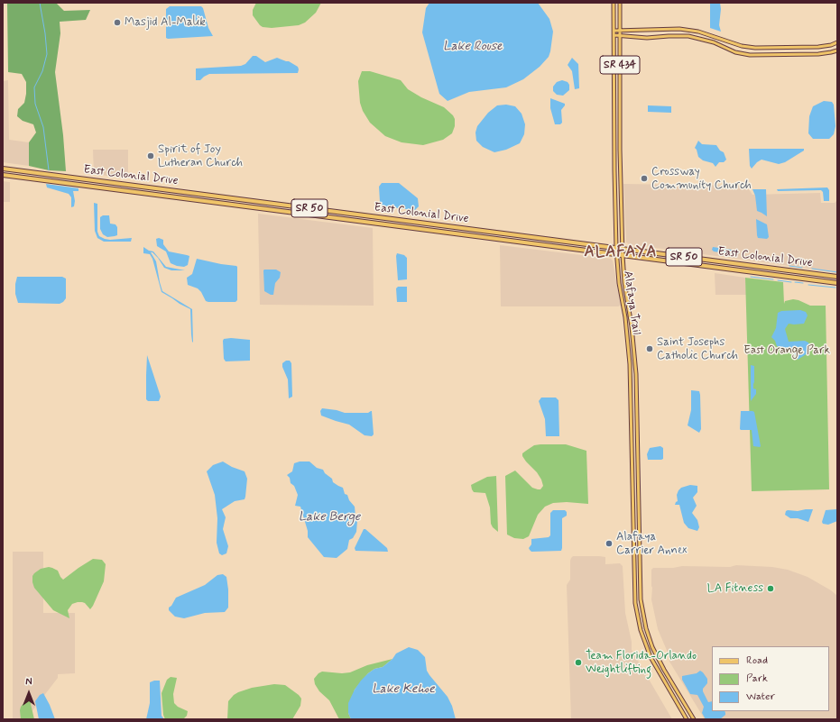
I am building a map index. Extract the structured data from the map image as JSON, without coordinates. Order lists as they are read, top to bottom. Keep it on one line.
{"streets":{"highway":["East Colonial Drive","SR 50"],"main road":["SR 434","Alafaya Trail"]},"crossings":[["East Colonial Drive","Alafaya Trail"]],"districts":["ALAFAYA"],"water":["Lake Rouse","Lake Berge","Lake Kehoe"],"parks":["East Orange Park"],"places":["Masjid Al-Malik","Spirit of Joy Lutheran Church","Crossway Community Church","Saint Josephs Catholic Church","Alafaya Carrier Annex","LA Fitness","Team Florida-Orlando Weightlifting"],"legend":["Road","Park","Water"],"north":"top"}
